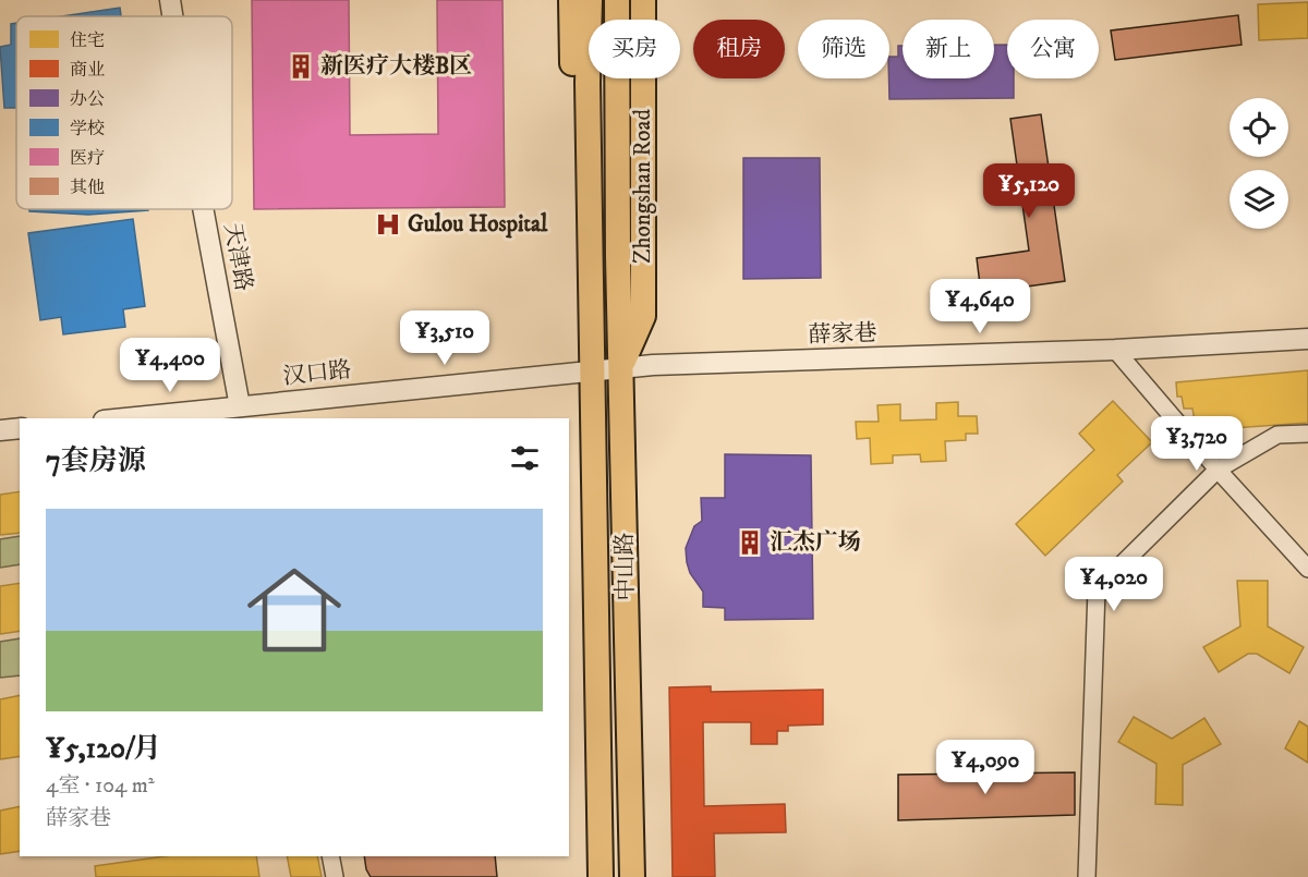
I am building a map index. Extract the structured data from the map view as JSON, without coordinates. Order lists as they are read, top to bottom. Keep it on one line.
{"streets":{"main road":["Zhongshan Road","中山路"],"street":["天津路","薛家巷","汉口路"]},"crossings":[["Zhongshan Road","汉口路"],["Zhongshan Road","中山路"],["天津路","汉口路"],["薛家巷","汉口路"],["汉口路","中山路"]],"places":{"building":["新医疗大楼B区","汇杰广场"],"hospital":["Gulou Hospital"]},"legend":["住宅","商业","办公","学校","医疗","其他"],"page":{"chip":["买房","租房","筛选","新上","公寓"],"price":["¥5,120","¥4,640","¥3,510","¥4,400","¥3,720","¥4,020","¥4,090"],"heading":"7套房源","list":[{"name":"¥5,120/月","note":"4室 · 104 m² · 薛家巷"}]}}
